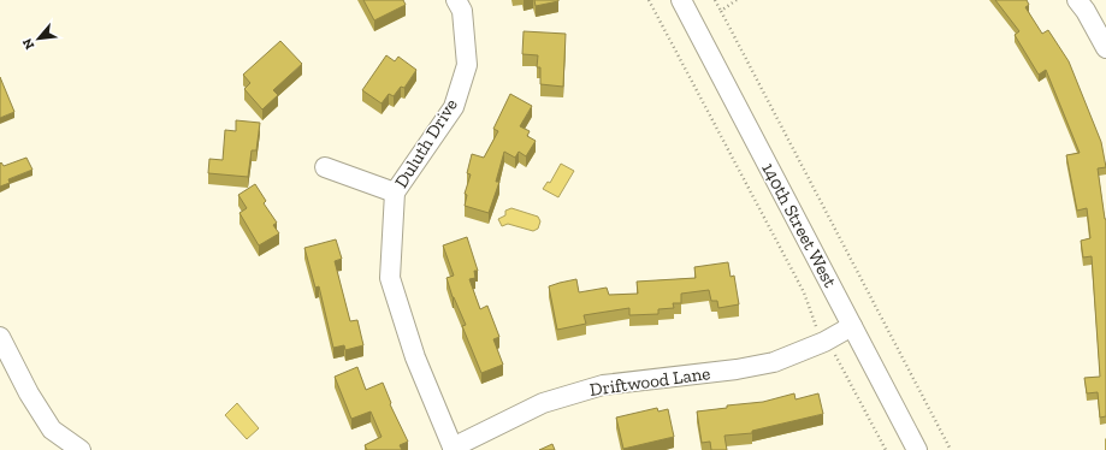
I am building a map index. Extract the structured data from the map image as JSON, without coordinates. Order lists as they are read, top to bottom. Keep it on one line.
{"streets":{"street":["Duluth Drive","140th Street West","Driftwood Lane"]},"crossings":[["Duluth Drive","Driftwood Lane"],["140th Street West","Driftwood Lane"]],"north":"bottom left"}
